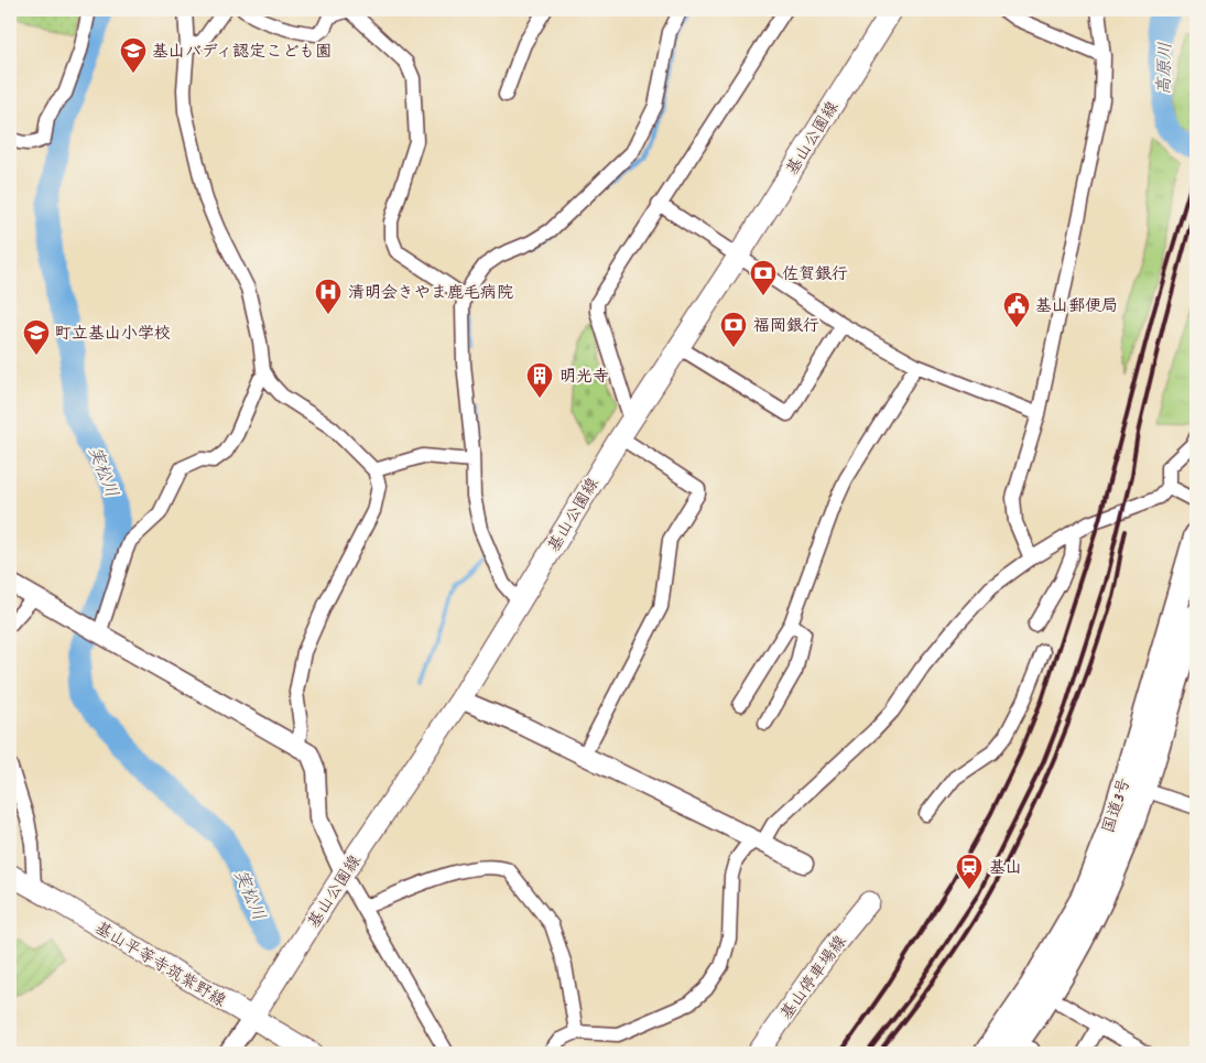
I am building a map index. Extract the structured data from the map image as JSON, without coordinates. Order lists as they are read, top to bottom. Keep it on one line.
{"streets":{"highway":["国道3号"],"main road":["基山公園線","基山平等寺筑紫野線","基山停車場線"]},"crossings":[["基山公園線","基山平等寺筑紫野線"]],"water":["高原川","実松川"],"places":{"school or university":["基山バディ認定こども園","町立基山小学校"],"bank":["佐賀銀行","福岡銀行"],"hospital":["清明会きやま鹿毛病院"],"public building":["基山郵便局"],"building":["明光寺"],"station":["基山"]}}
